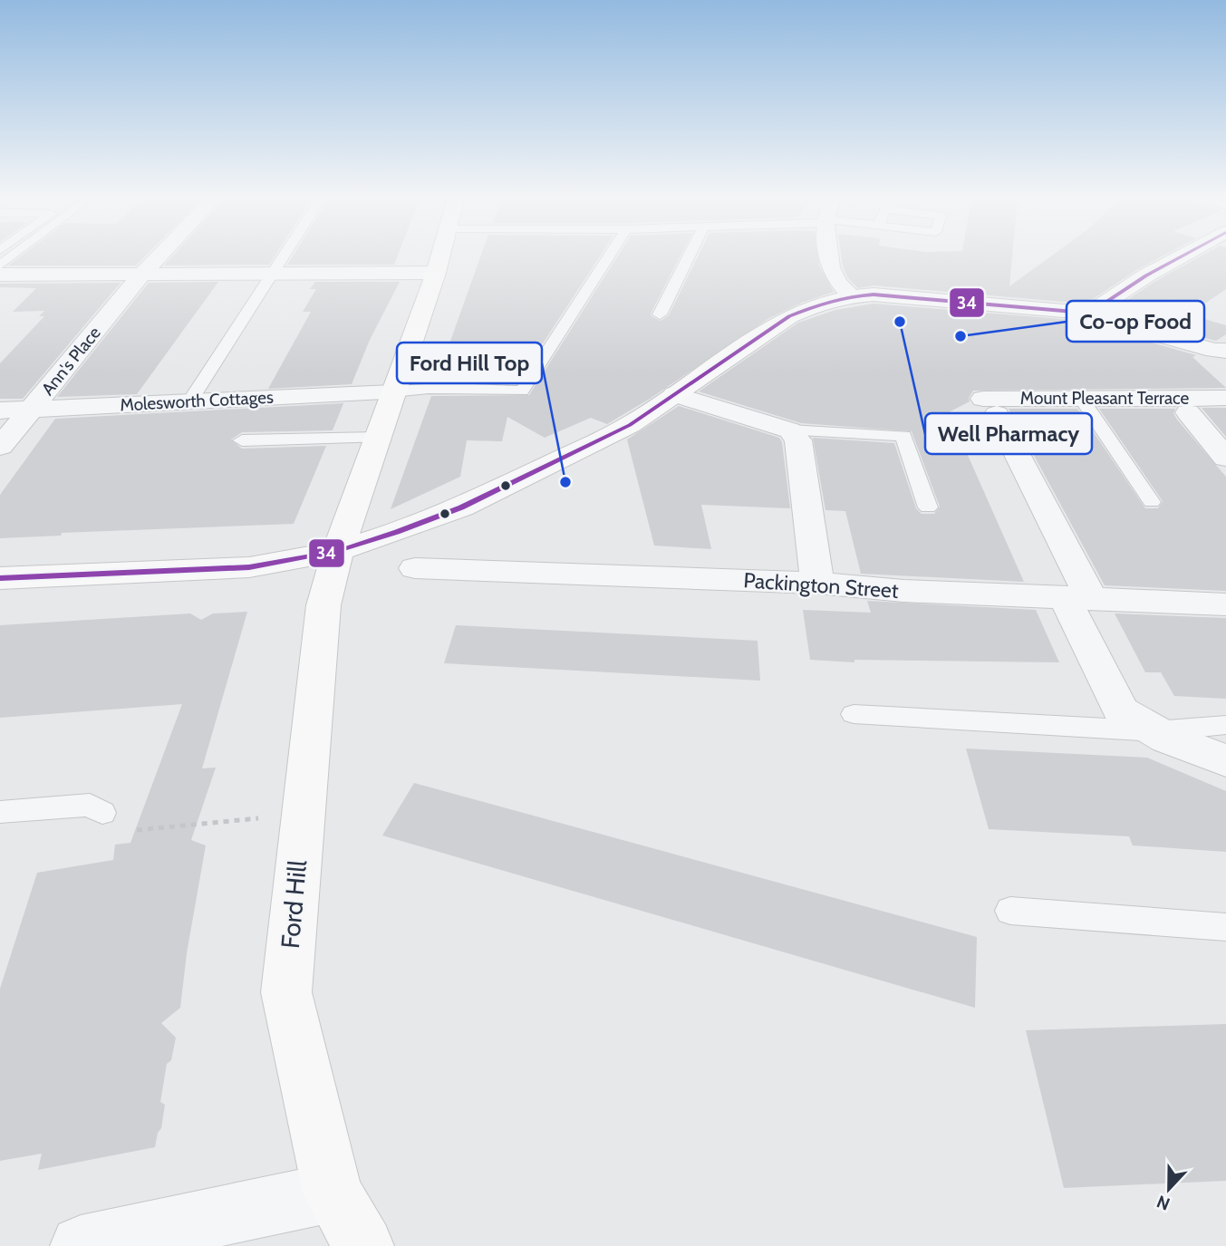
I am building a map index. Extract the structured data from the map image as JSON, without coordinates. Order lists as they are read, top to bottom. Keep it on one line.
{"streets":{"main road":["Ford Hill"],"street":["Ann's Place","Mount Pleasant Terrace","Molesworth Cottages","Packington Street"]},"crossings":[["Ann's Place","Molesworth Cottages"],["Mount Pleasant Terrace","Packington Street"],["Molesworth Cottages","Ford Hill"]],"places":["Well Pharmacy","Co-op Food","Ford Hill Top"],"lines":["transit line 34"],"north":"bottom"}
